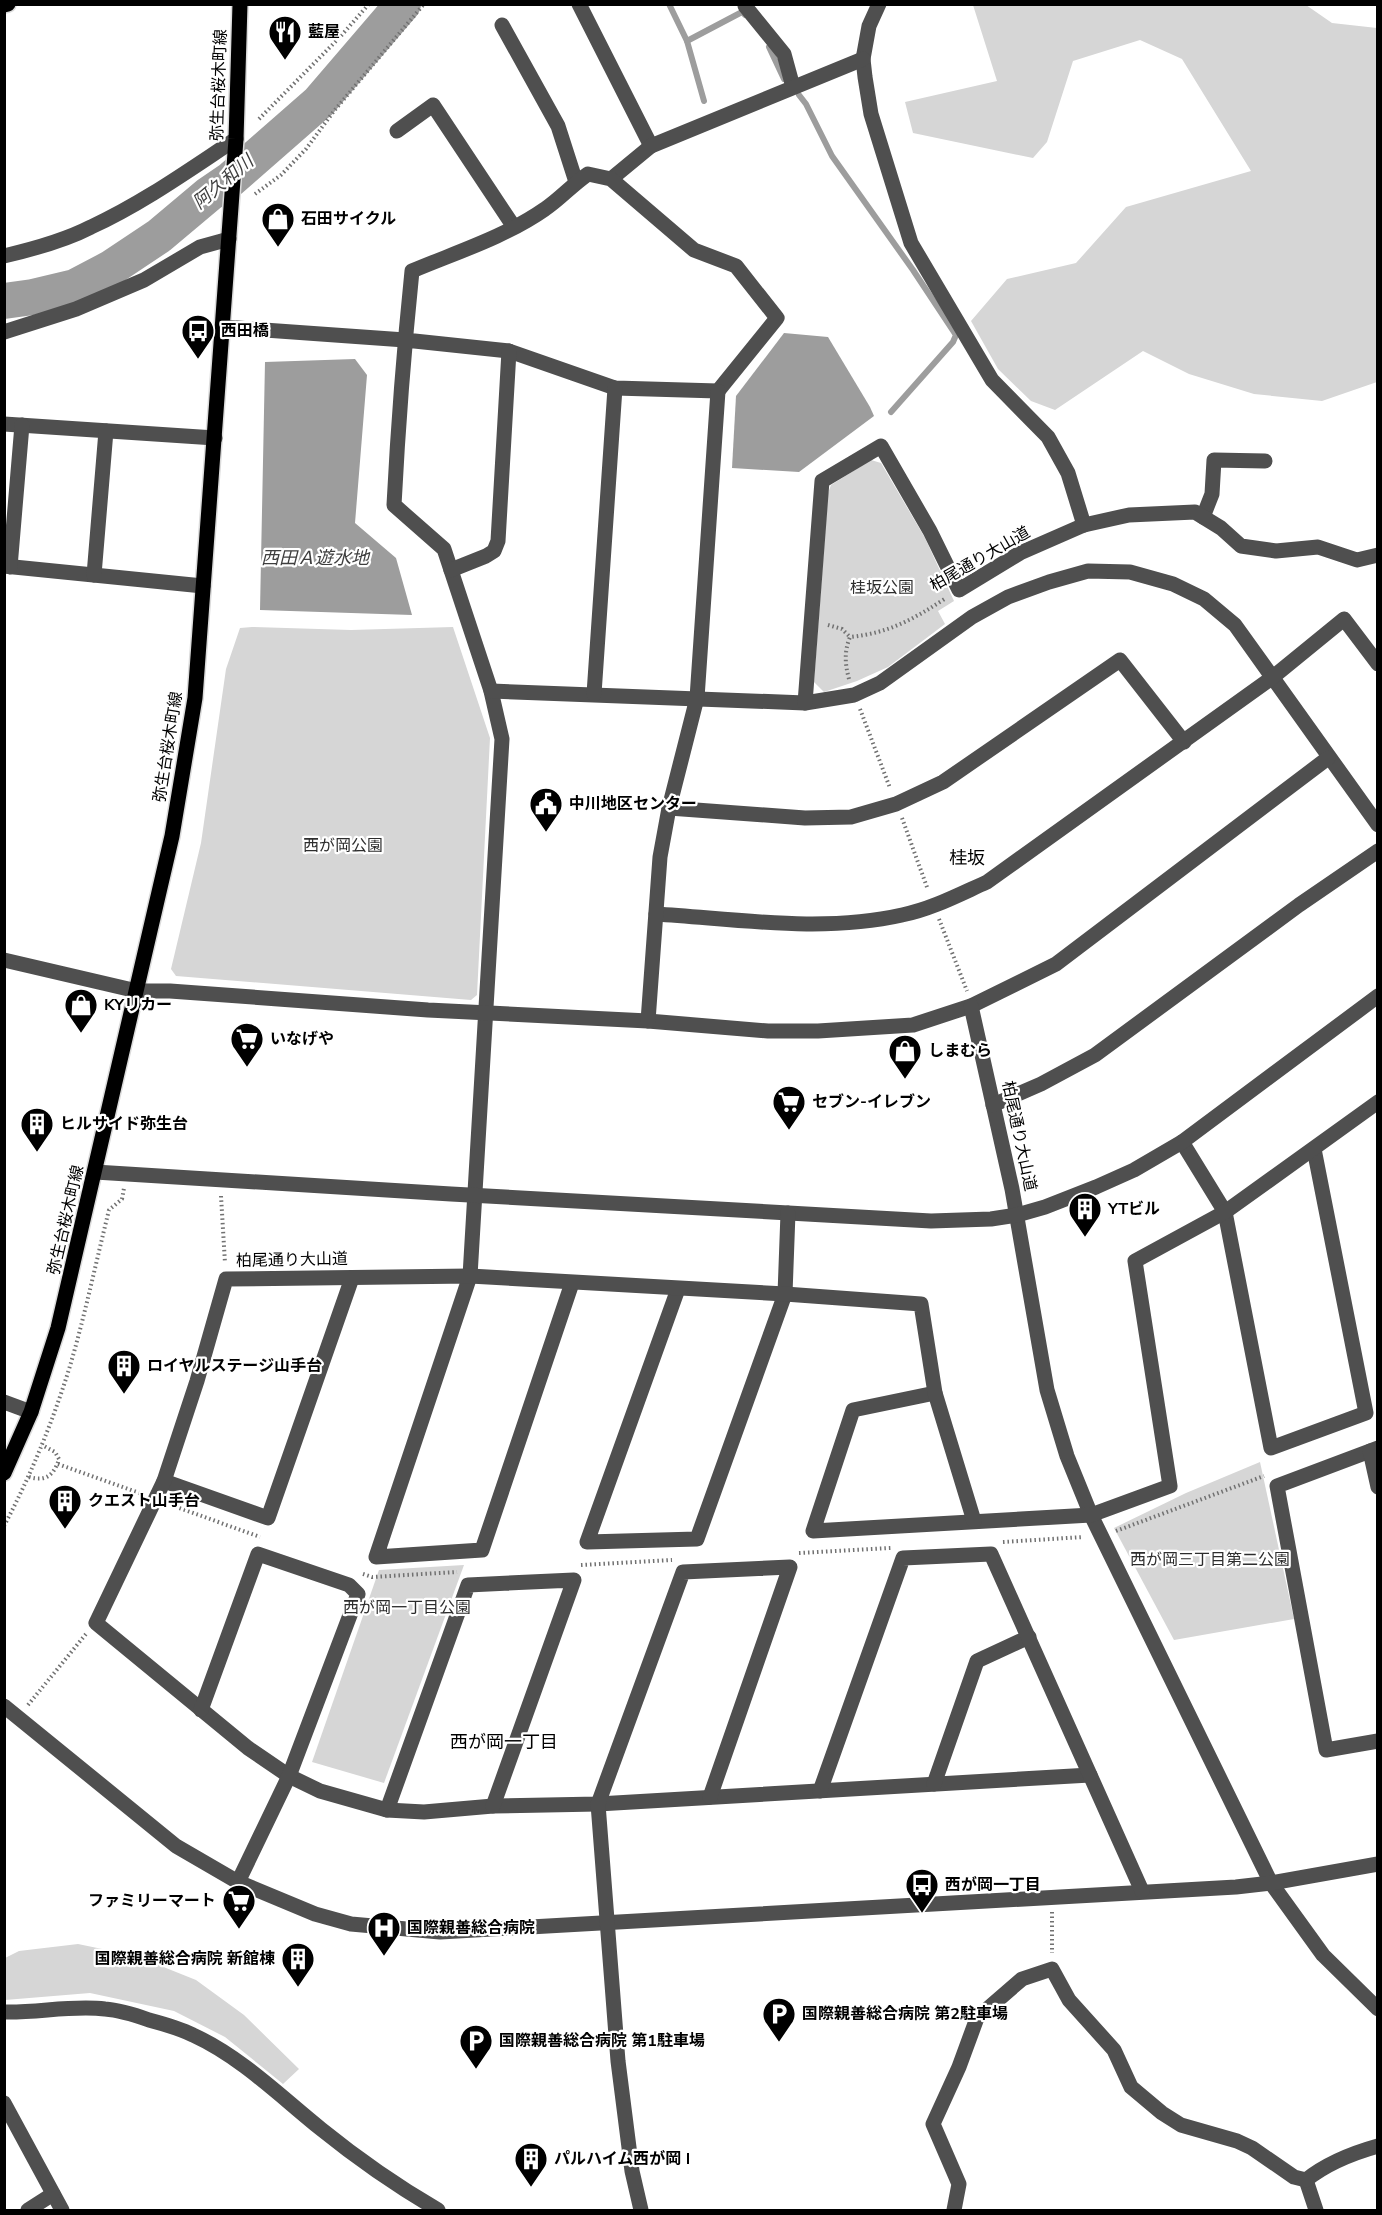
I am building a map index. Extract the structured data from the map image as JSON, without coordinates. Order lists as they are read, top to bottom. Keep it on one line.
{"streets":{"main road":["弥生台桜木町線"],"street":["柏尾通り大山道"]},"districts":["桂坂","西が岡一丁目"],"water":["阿久和川","西田Ａ遊水地"],"parks":["桂坂公園","西が岡公園","西が岡三丁目第二公園","西が岡一丁目公園"],"places":{"restaurant":["藍屋"],"shop":["石田サイクル","KYリカー","しまむら"],"bus stop":["西田橋","西が岡一丁目"],"public building":["中川地区センター"],"supermarket":["いなげや","セブン-イレブン","ファミリーマート"],"building":["ヒルサイド弥生台","YTビル","ロイヤルステージ山手台","クエスト山手台","国際親善総合病院 新館棟","パルハイム西が岡 I"],"hospital":["国際親善総合病院"],"parking":["国際親善総合病院 第2駐車場","国際親善総合病院 第1駐車場"]}}
